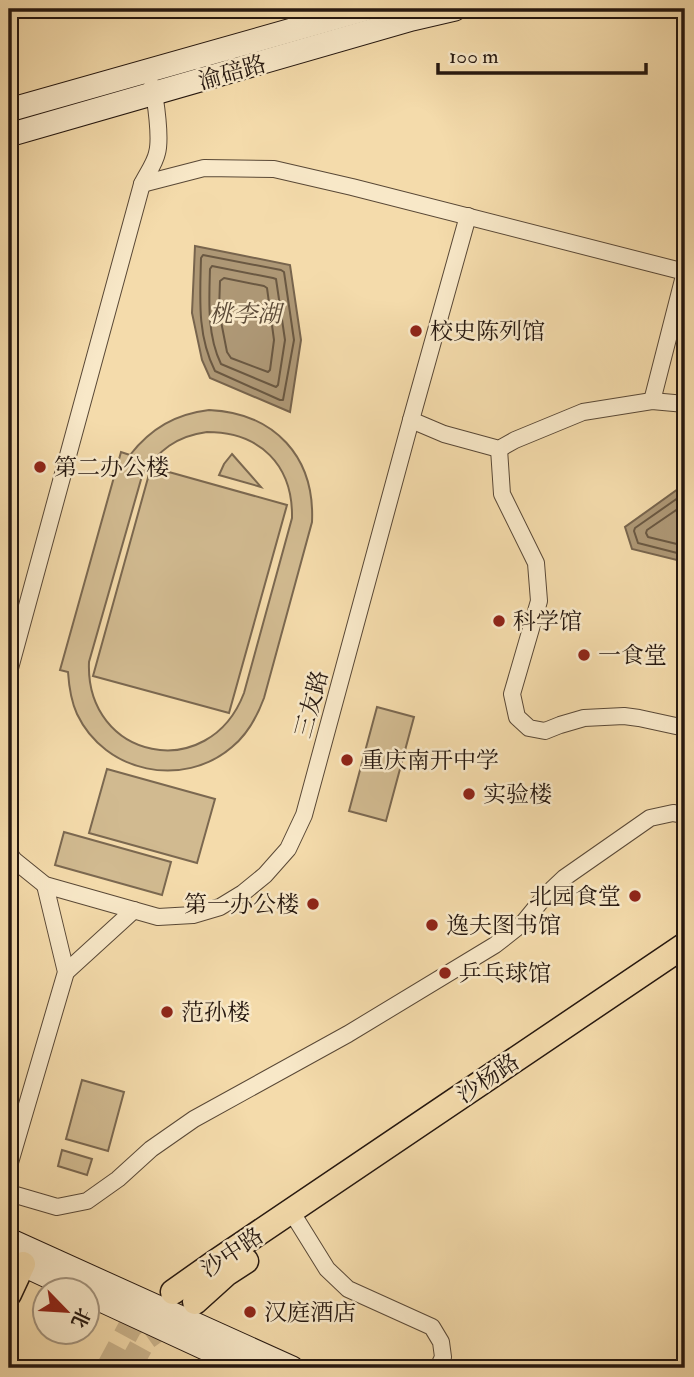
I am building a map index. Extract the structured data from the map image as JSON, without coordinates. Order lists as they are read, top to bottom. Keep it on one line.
{"streets":{"main road":["渝碚路","沙杨路","沙中路"],"street":["三友路"]},"crossings":[["沙杨路","沙中路"]],"water":["桃李湖"],"places":["校史陈列馆","第二办公楼","科学馆","一食堂","重庆南开中学","实验楼","北园食堂","第一办公楼","逸夫图书馆","乒乓球馆","范孙楼","汉庭酒店"],"scale_bar":"100 m","north":"bottom right"}
